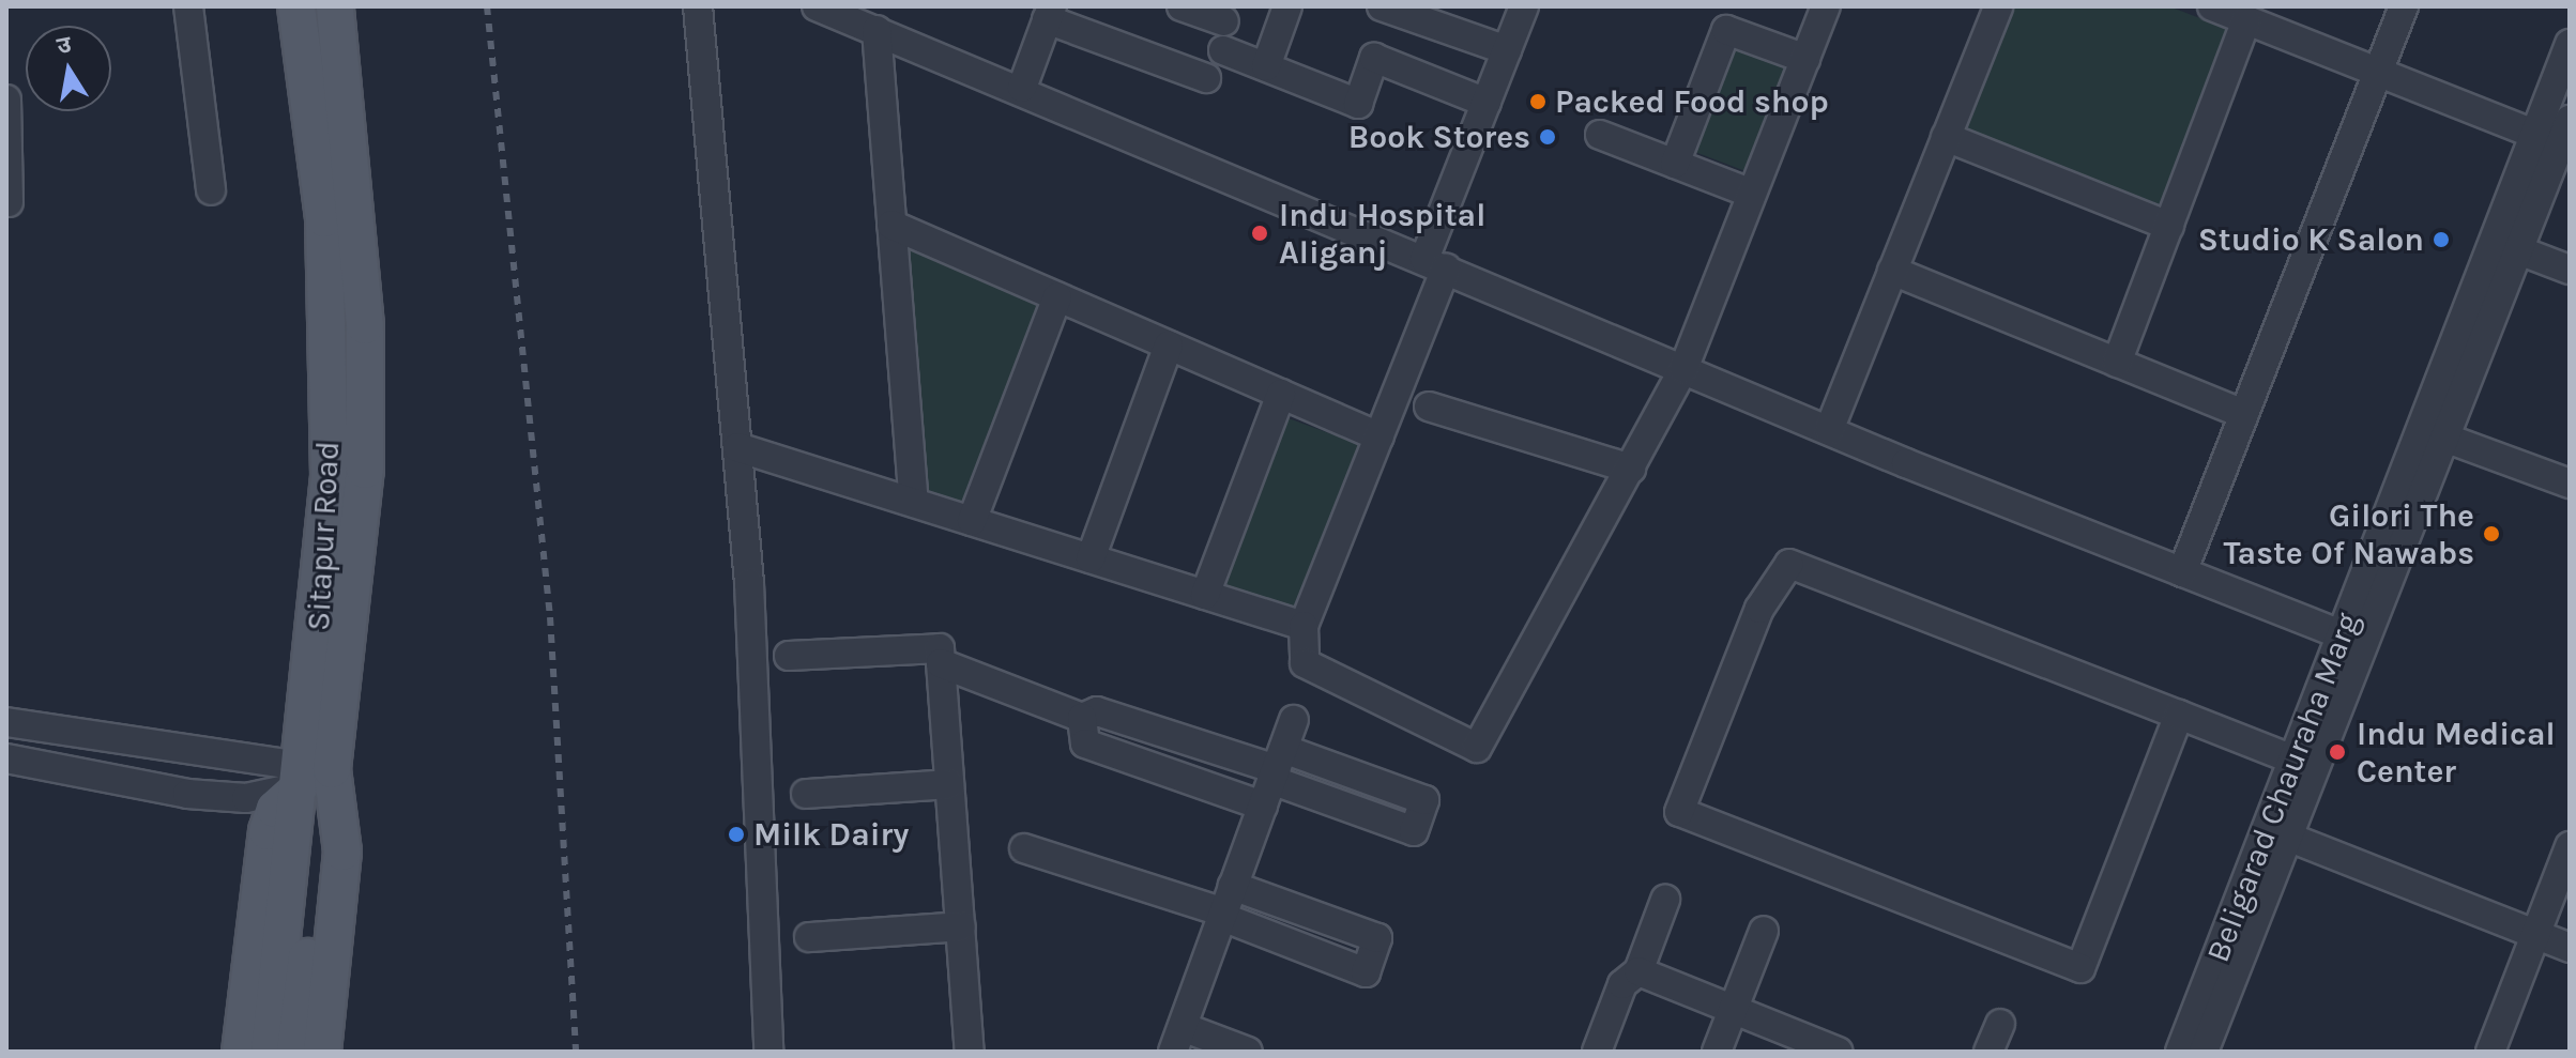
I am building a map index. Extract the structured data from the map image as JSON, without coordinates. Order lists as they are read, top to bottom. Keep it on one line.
{"streets":{"main road":["Sitapur Road"],"street":["Beligarad Chauraha Marg"]},"places":["Packed Food shop","Book Stores","Indu Hospital Aliganj","Studio K Salon","Gilori The Taste Of Nawabs","Indu Medical Center","Milk Dairy"],"north":"top"}
